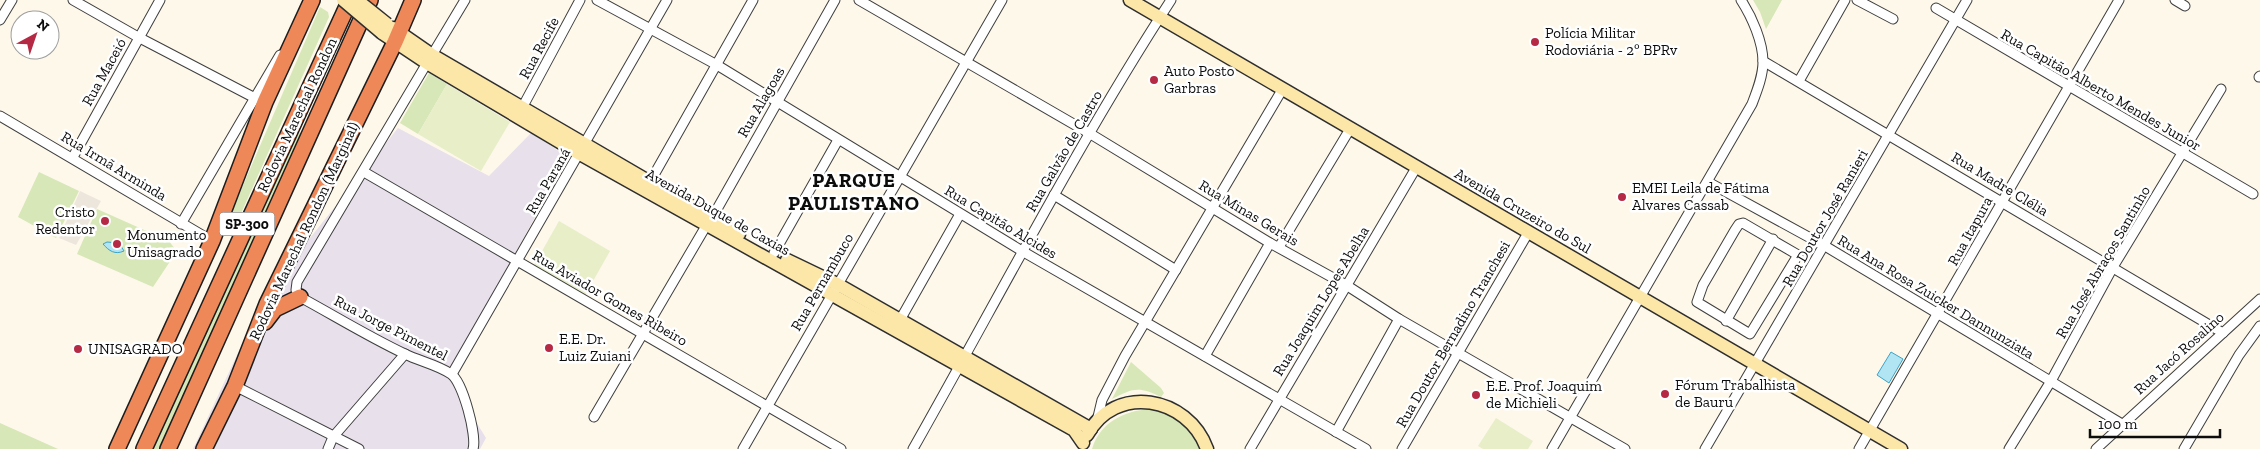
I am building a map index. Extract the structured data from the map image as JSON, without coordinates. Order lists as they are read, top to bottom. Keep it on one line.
{"streets":{"highway":["Rodovia Marechal Rondon","SP-300","Rodovia Marechal Rondon (Marginal)"],"main road":["Avenida Cruzeiro do Sul","Avenida Duque de Caxias"],"street":["Rua Recife","Rua Maceió","Rua Capitão Alberto Mendes Junior","Rua Alagoas","Rua Galvão de Castro","Rua Irmã Arminda","Rua Paraná","Rua Madre Clélia","Rua Minas Gerais","Rua Doutor José Ranieri","Rua Capitão Alcides","Rua Itapura","Rua José Abraços Santinho","Rua Pernambuco","Rua Ana Rosa Zuicker Dannunziata","Rua Aviador Gomes Ribeiro","Rua Joaquim Lopes Abelha","Rua Jorge Pimentel","Rua Doutor Bernadino Tranchesi","Rua Jacó Rosalino"]},"crossings":[["Rua Recife","Avenida Duque de Caxias"],["Rua Maceió","Rua Irmã Arminda"],["Rua Capitão Alberto Mendes Junior","Rua Doutor José Ranieri"],["Rua Capitão Alberto Mendes Junior","Rua Itapura"],["Rua Capitão Alberto Mendes Junior","Rua José Abraços Santinho"],["Rua Alagoas","Avenida Duque de Caxias"],["Rua Alagoas","Rua Capitão Alcides"],["Rua Alagoas","Rua Aviador Gomes Ribeiro"],["Rua Galvão de Castro","Avenida Cruzeiro do Sul"],["Rua Galvão de Castro","Avenida Duque de Caxias"],["Rua Galvão de Castro","Rua Minas Gerais"],["Rua Galvão de Castro","Rua Capitão Alcides"],["Rua Paraná","Avenida Duque de Caxias"],["Rua Paraná","Rua Capitão Alcides"],["Rua Paraná","Rua Aviador Gomes Ribeiro"],["Rua Paraná","Rua Jorge Pimentel"],["Rua Madre Clélia","Rua Doutor José Ranieri"],["Rua Madre Clélia","Rua Itapura"],["Rua Madre Clélia","Rua José Abraços Santinho"],["Rua Madre Clélia","Rua Jacó Rosalino"],["Avenida Cruzeiro do Sul","Rua Doutor José Ranieri"],["Avenida Cruzeiro do Sul","Rua Itapura"],["Avenida Cruzeiro do Sul","Rua Joaquim Lopes Abelha"],["Avenida Cruzeiro do Sul","Rua Doutor Bernadino Tranchesi"],["Avenida Duque de Caxias","Rodovia Marechal Rondon (Marginal)"],["Avenida Duque de Caxias","Rua Pernambuco"],["Rua Minas Gerais","Rua Pernambuco"],["Rua Minas Gerais","Rua Joaquim Lopes Abelha"],["Rua Minas Gerais","Rua Doutor Bernadino Tranchesi"],["Rua Doutor José Ranieri","Rua Ana Rosa Zuicker Dannunziata"],["Rua Capitão Alcides","Rua Pernambuco"],["Rua Capitão Alcides","Rua Joaquim Lopes Abelha"],["Rua Itapura","Rua Ana Rosa Zuicker Dannunziata"],["Rua José Abraços Santinho","Rua Ana Rosa Zuicker Dannunziata"],["Rua Pernambuco","Rua Aviador Gomes Ribeiro"],["Rua Ana Rosa Zuicker Dannunziata","Rua Jacó Rosalino"]],"districts":["PARQUE PAULISTANO"],"places":["Polícia Militar Rodoviária - 2º BPRv","Auto Posto Garbras","EMEI Leila de Fátima Alvares Cassab","Cristo Redentor","Monumento Unisagrado","E.E. Dr. Luiz Zuiani","UNISAGRADO","Fórum Trabalhista de Bauru","E.E. Prof. Joaquim de Michieli"],"scale_bar":"100 m","north":"top right"}
